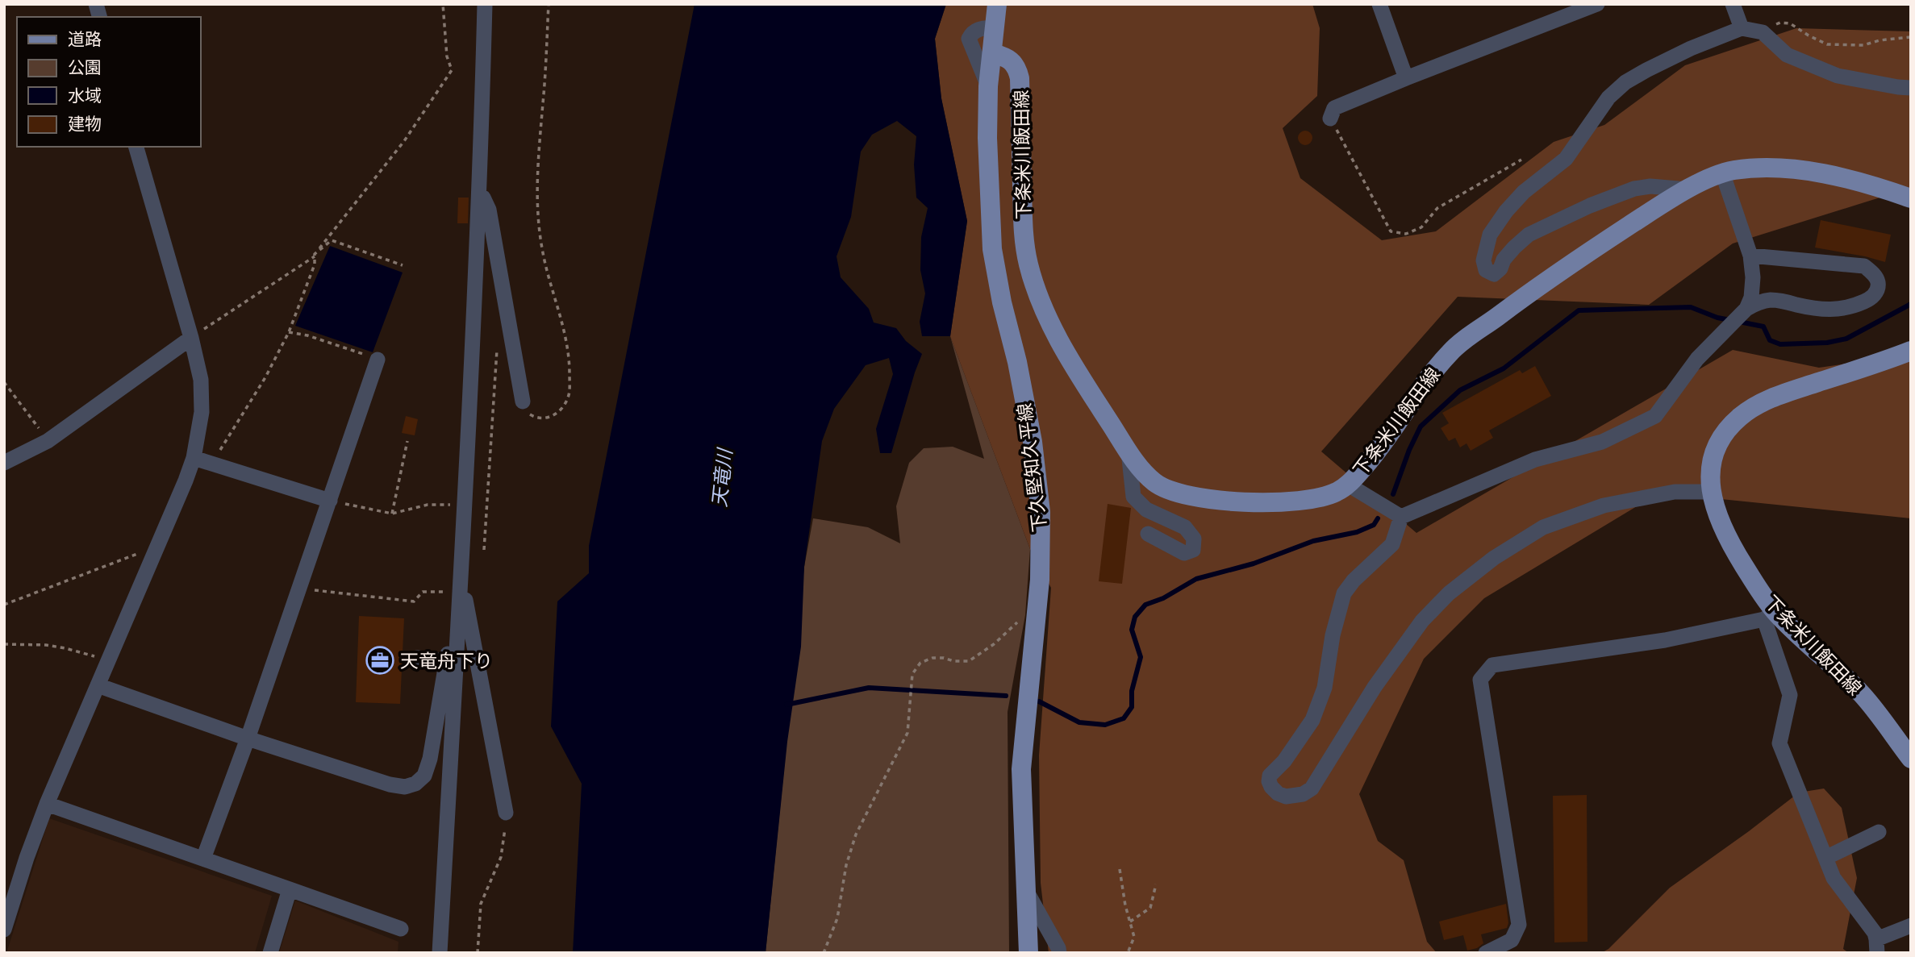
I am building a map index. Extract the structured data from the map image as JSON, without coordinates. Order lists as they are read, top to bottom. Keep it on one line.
{"streets":{"main road":["下条米川飯田線","下久堅知久平線"]},"crossings":[["下条米川飯田線","下久堅知久平線"]],"water":["天竜川"],"places":{"office":["天竜舟下り"]},"legend":["道路","公園","水域","建物"]}
